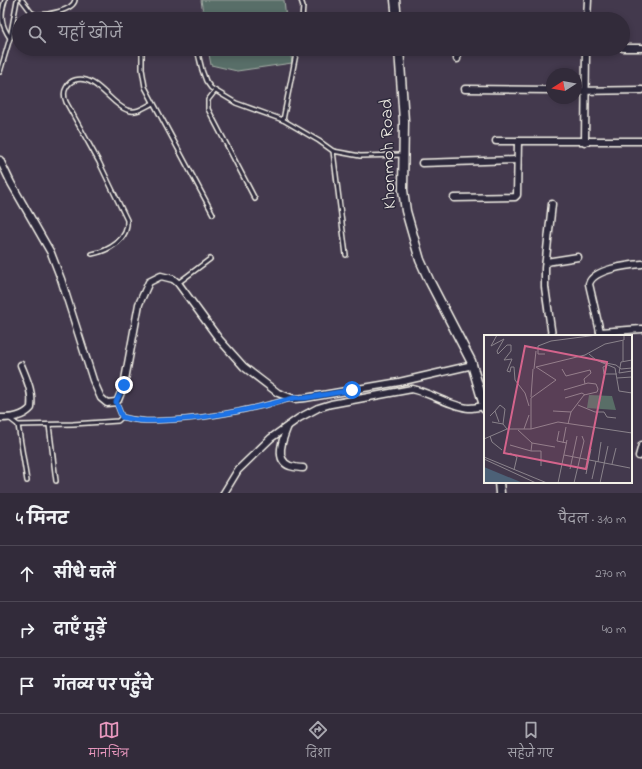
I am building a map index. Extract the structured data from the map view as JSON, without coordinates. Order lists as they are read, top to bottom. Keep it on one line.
{"streets":{"main road":["Khonmoh Road"]},"north":"left","page":{"search":"यहाँ खोजें","heading":["4 मिनट","पैदल · 310 m"],"list":[["सीधे चलें","270 m"],["दाएँ मुड़ें","40 m"],"गंतव्य पर पहुँचे"],"nav":["मानचित्र","दिशा","सहेजे गए"]}}
